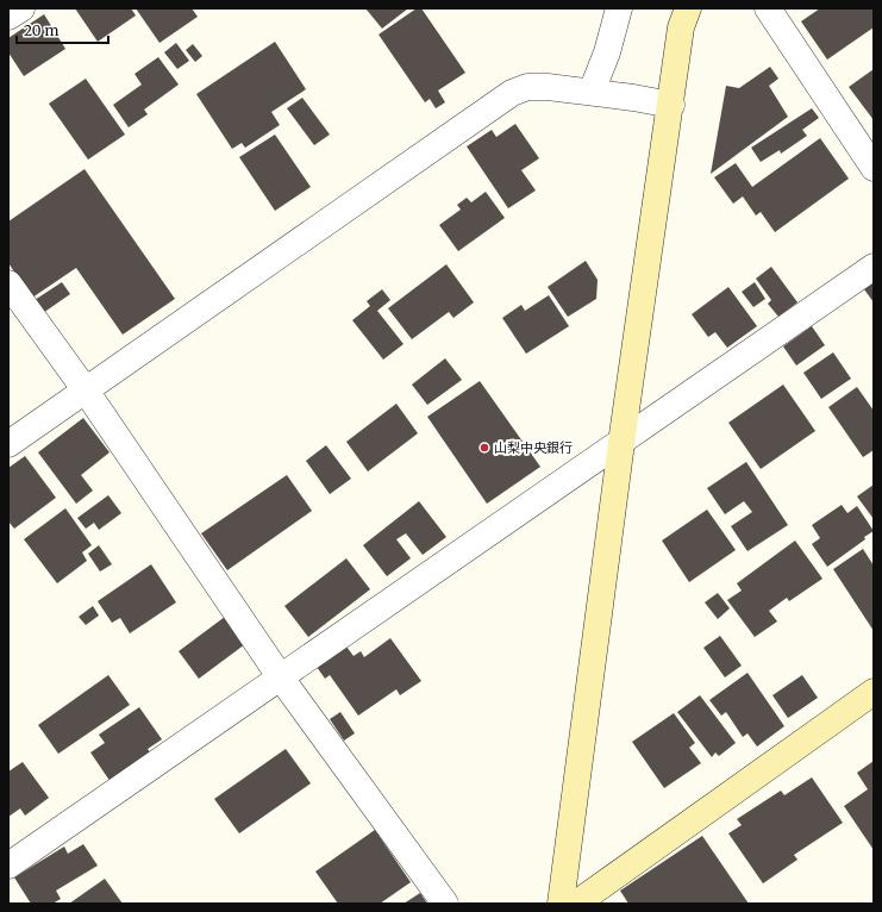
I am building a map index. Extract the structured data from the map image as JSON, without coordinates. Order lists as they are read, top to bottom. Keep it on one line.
{"places":["山梨中央銀行"],"scale_bar":"20 m"}
